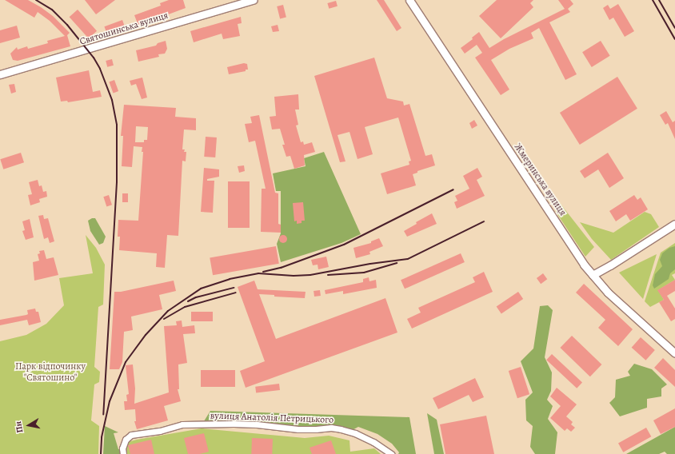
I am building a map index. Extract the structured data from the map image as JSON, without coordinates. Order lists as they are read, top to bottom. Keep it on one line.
{"streets":{"main road":["Святошинська вулиця","Жмеринська вулиця"],"street":["вулиця Анатолія Петрицького"]},"parks":["Парк відпочинку \"Святошино\""],"north":"left"}
